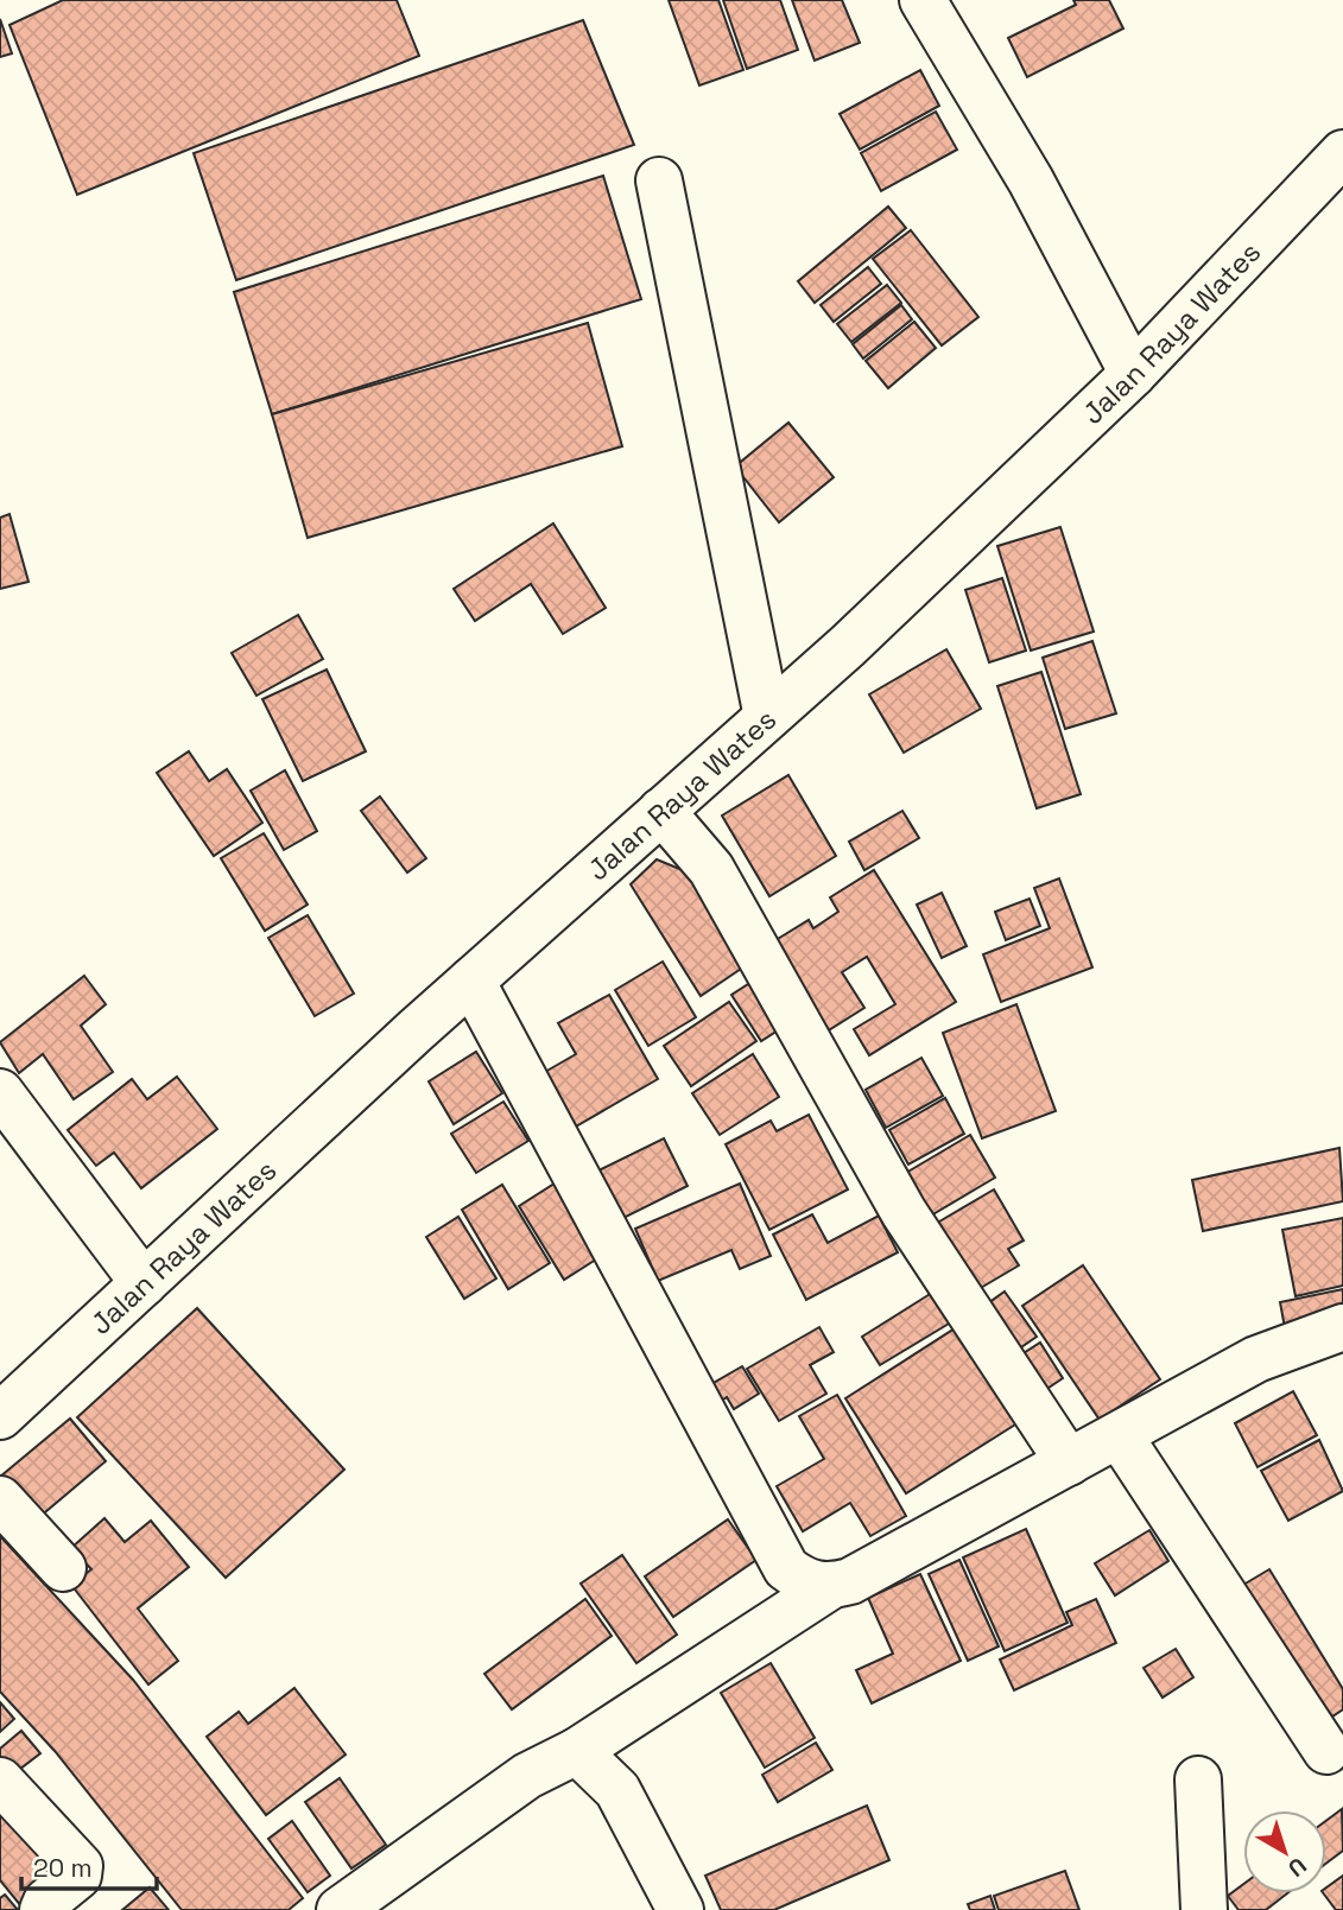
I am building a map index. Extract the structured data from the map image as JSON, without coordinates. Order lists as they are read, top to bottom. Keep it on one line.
{"streets":{"main road":["Jalan Raya Wates"]},"scale_bar":"20 m","north":"bottom right"}
